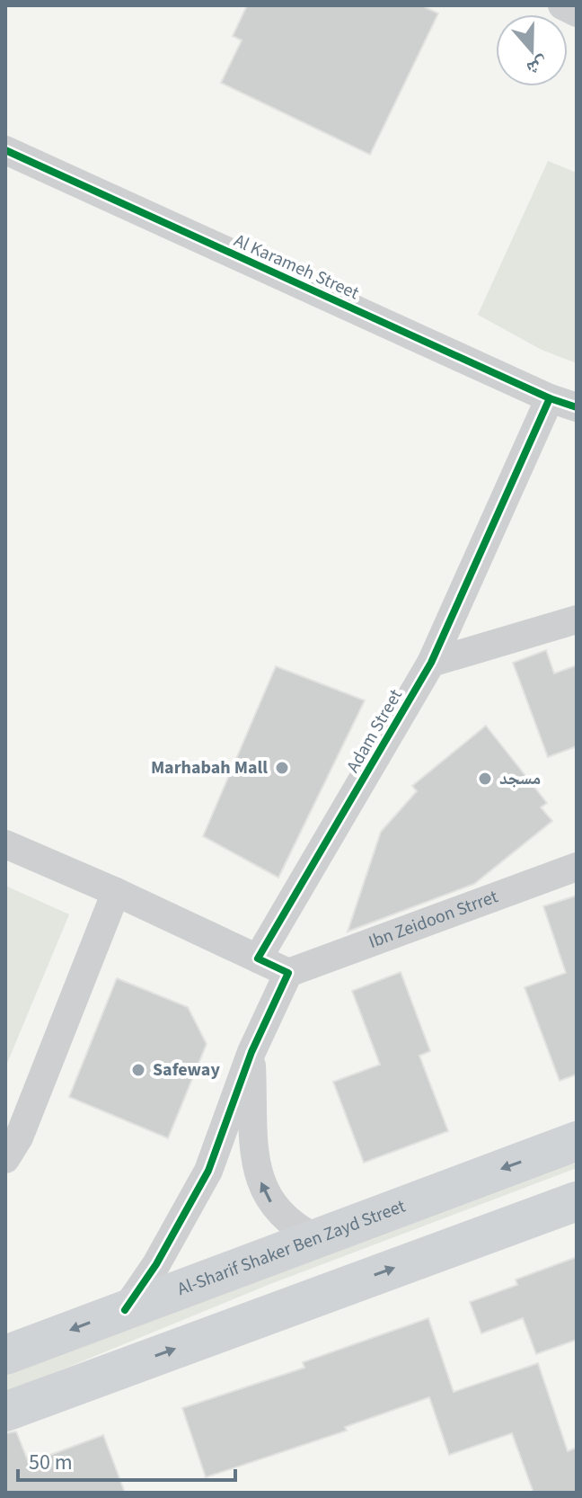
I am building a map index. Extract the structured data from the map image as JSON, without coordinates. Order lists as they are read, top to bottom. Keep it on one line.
{"streets":{"main road":["Al-Sharif Shaker Ben Zayd Street"],"street":["Al Karameh Street","Adam Street","Ibn Zeidoon Strret"]},"crossings":[["Al Karameh Street","Adam Street"]],"places":["Marhabah Mall","مسجد","Safeway"],"scale_bar":"50 m","north":"bottom"}
